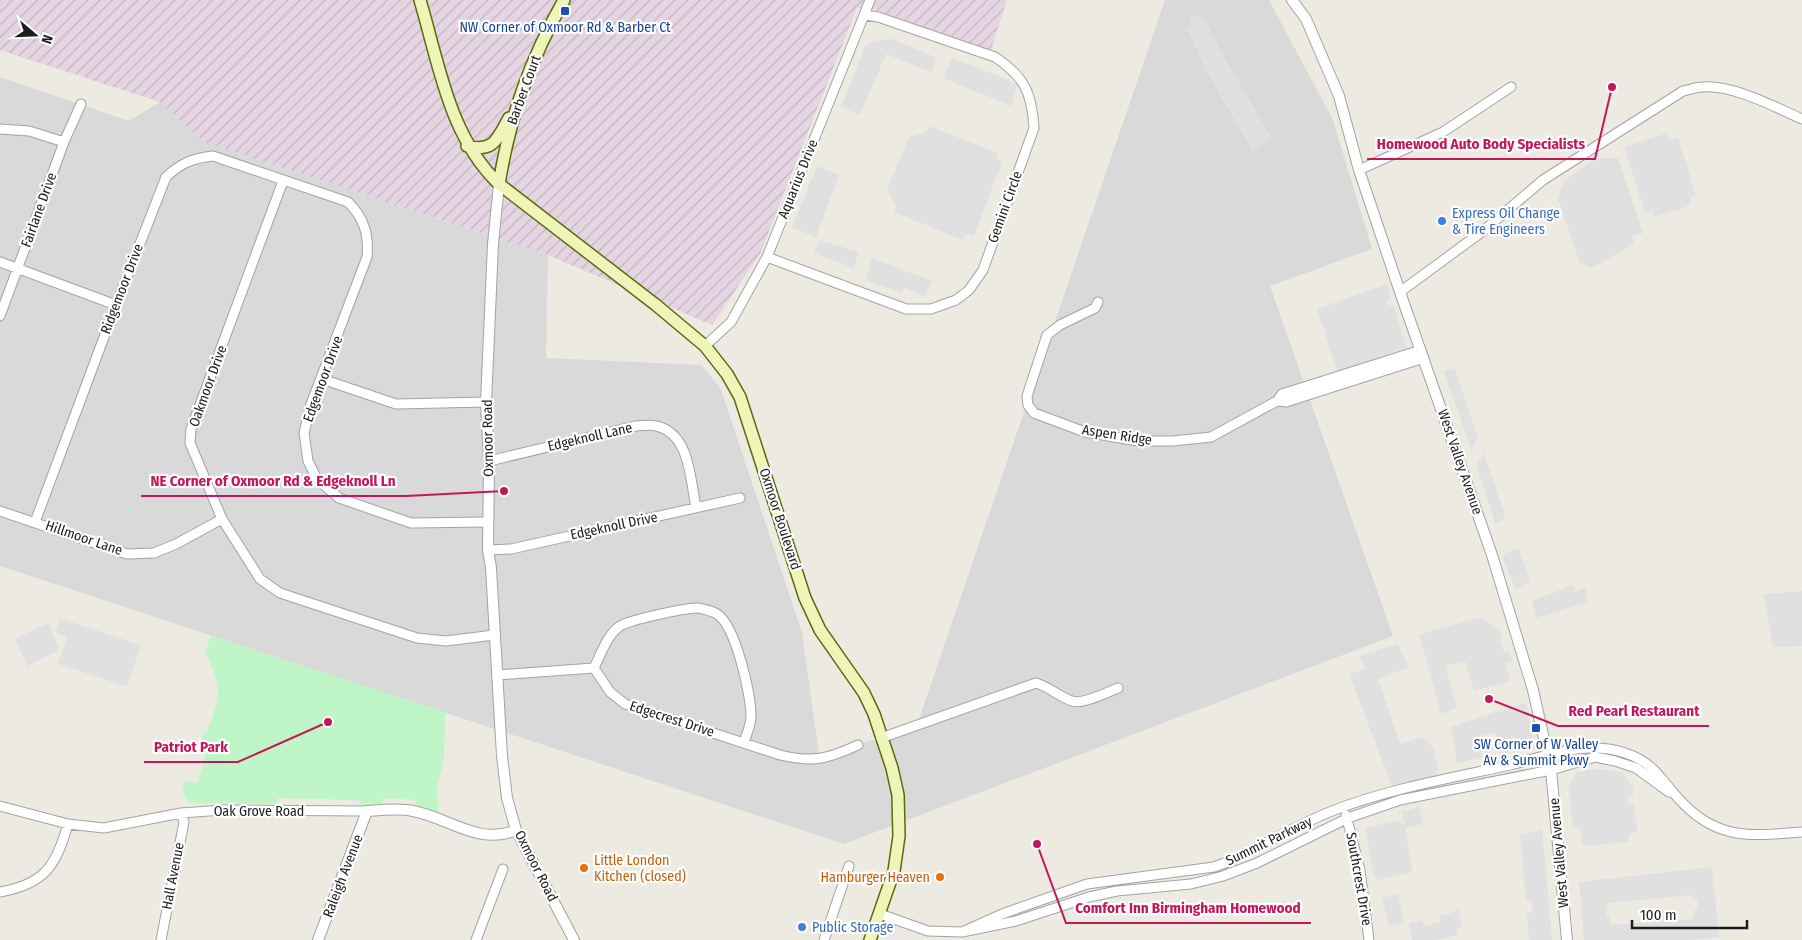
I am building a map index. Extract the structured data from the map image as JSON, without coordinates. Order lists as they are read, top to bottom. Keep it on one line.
{"streets":{"main road":["Barber Court","Oxmoor Boulevard"],"street":["Aquarius Drive","Gemini Circle","Fairlane Drive","Ridgemoor Drive","Edgemoor Drive","Oakmoor Drive","Aspen Ridge","Edgeknoll Lane","Oxmoor Road","West Valley Avenue","Edgeknoll Drive","Hillmoor Lane","Edgecrest Drive","Oak Grove Road","Summit Parkway","Hall Avenue","Raleigh Avenue","Southcrest Drive"]},"crossings":[["Barber Court","Oxmoor Road"],["Barber Court","Oxmoor Boulevard"],["Aquarius Drive","Gemini Circle"],["Aquarius Drive","Oxmoor Boulevard"],["Ridgemoor Drive","Edgemoor Drive"],["Ridgemoor Drive","Oakmoor Drive"],["Ridgemoor Drive","Hillmoor Lane"],["Edgemoor Drive","Oakmoor Drive"],["Edgemoor Drive","Oxmoor Road"],["Oakmoor Drive","Oxmoor Road"],["Oakmoor Drive","Hillmoor Lane"],["Aspen Ridge","West Valley Avenue"],["Edgeknoll Lane","Oxmoor Road"],["Edgeknoll Lane","Edgeknoll Drive"],["Oxmoor Road","Oxmoor Boulevard"],["Oxmoor Road","Edgeknoll Drive"],["Oxmoor Road","Oak Grove Road"],["West Valley Avenue","Summit Parkway"],["Oxmoor Boulevard","Summit Parkway"],["Oak Grove Road","Hall Avenue"],["Oak Grove Road","Raleigh Avenue"],["Summit Parkway","Southcrest Drive"]],"places":{"transit":["NW Corner of Oxmoor Rd & Barber Ct","SW Corner of W Valley Av & Summit Pkwy"],"other":["Homewood Auto Body Specialists","Express Oil Change & Tire Engineers","NE Corner of Oxmoor Rd & Edgeknoll Ln","Red Pearl Restaurant","Patriot Park","Comfort Inn Birmingham Homewood","Little London Kitchen (closed)","Hamburger Heaven","Public Storage"]},"scale_bar":"100 m","north":"right"}
